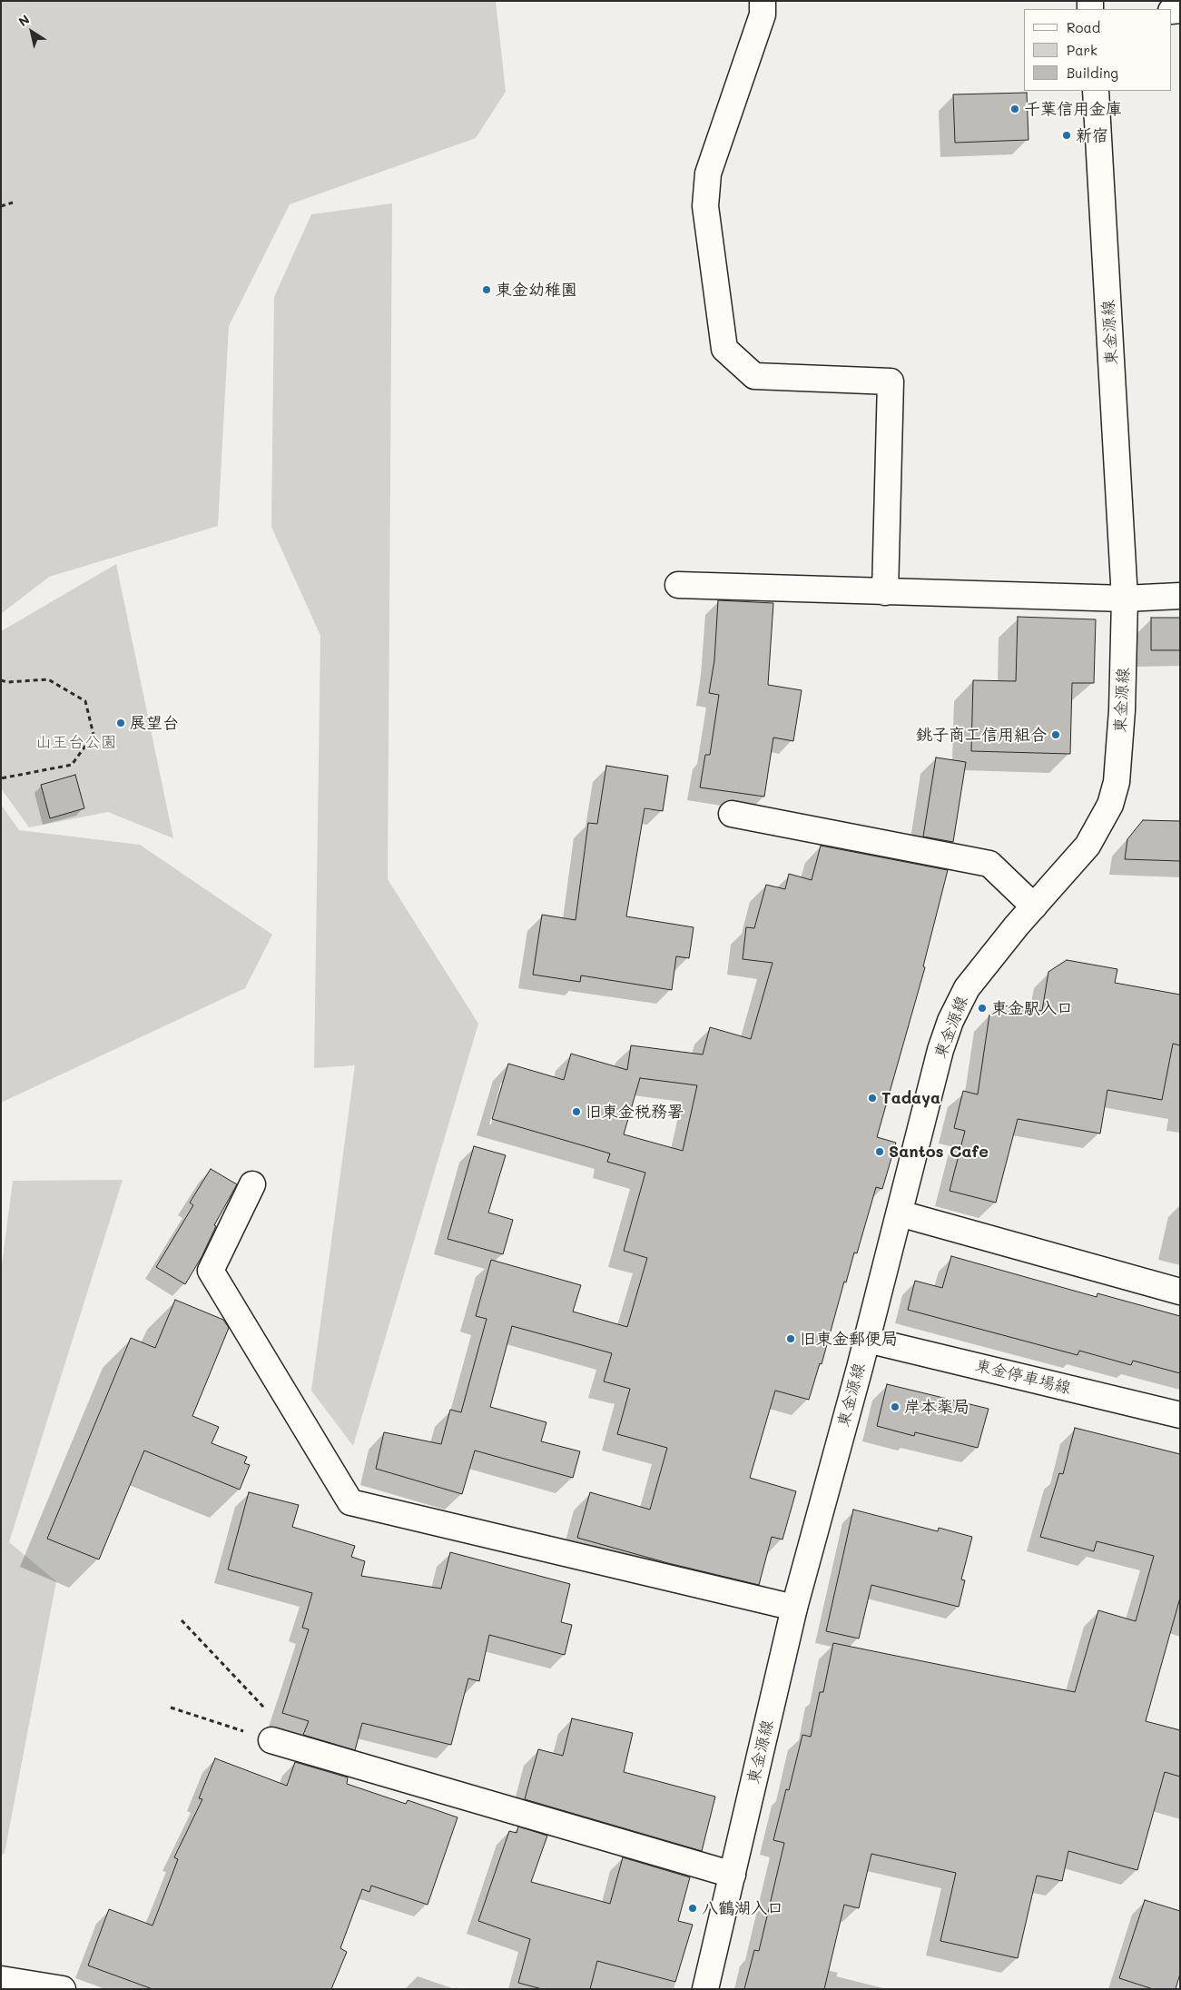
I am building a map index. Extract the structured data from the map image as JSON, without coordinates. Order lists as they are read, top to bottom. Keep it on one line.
{"streets":{"main road":["東金源線","東金停車場線"]},"crossings":[["東金源線","東金停車場線"]],"parks":["山王台公園"],"places":["千葉信用金庫","新宿","東金幼稚園","展望台","銚子商工信用組合","東金駅入口","Tadaya","旧東金税務署","Santos Cafe","旧東金郵便局","岸本薬局","八鶴湖入口"],"legend":["Road","Park","Building"],"north":"top left"}
